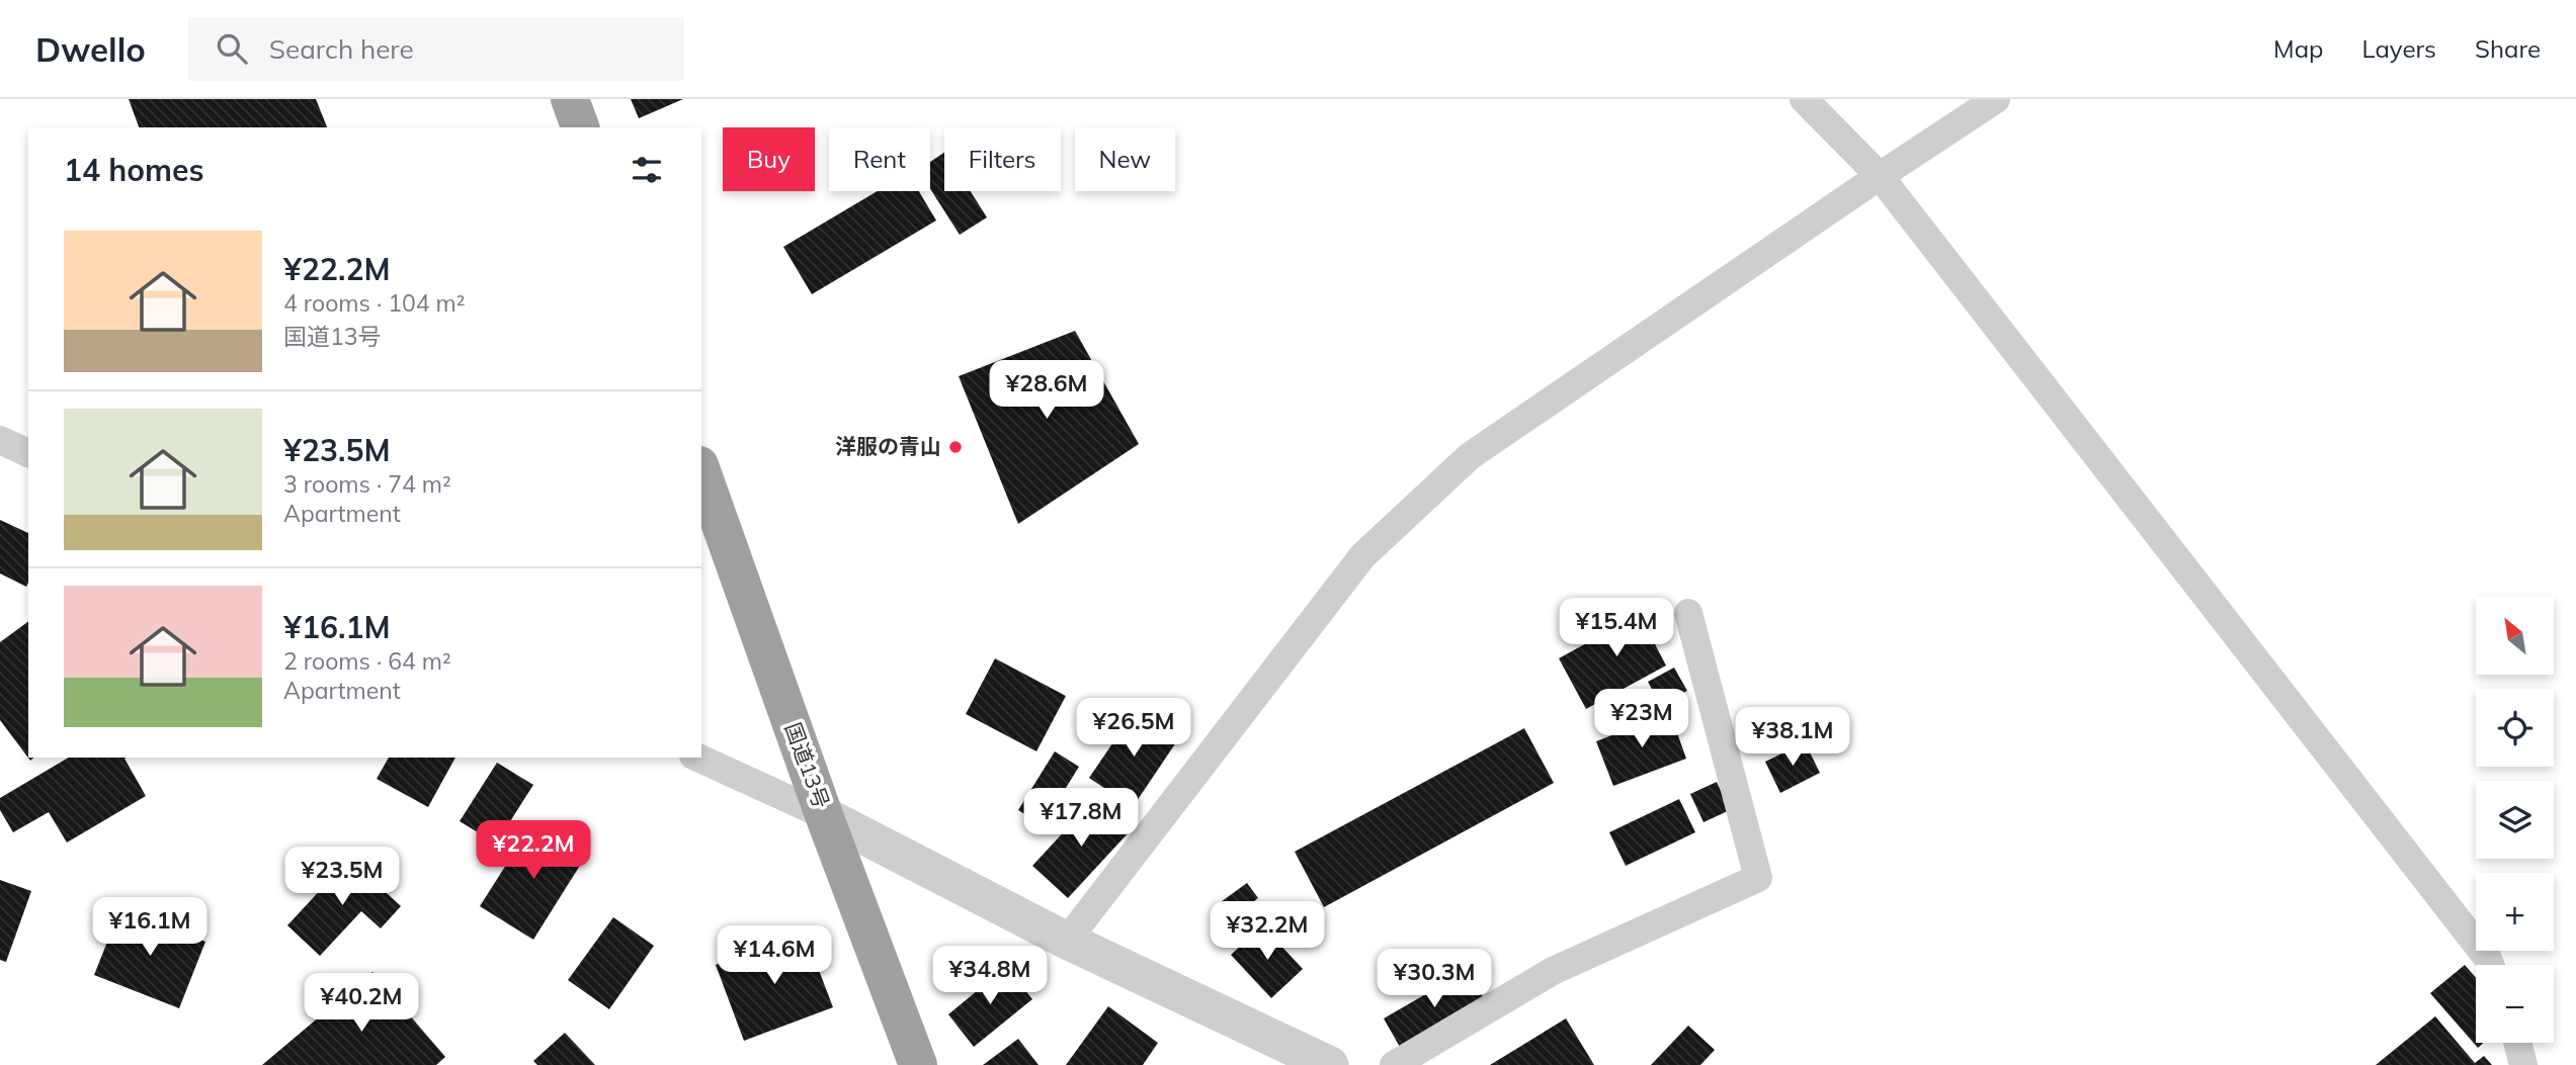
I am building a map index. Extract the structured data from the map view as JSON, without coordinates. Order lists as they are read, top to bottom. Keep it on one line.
{"streets":{"highway":["国道13号"]},"places":["洋服の青山"],"north":"top left","page":{"header":"Dwello","search":"Search here","nav":["Map","Layers","Share"],"chip":["Buy","Rent","Filters","New"],"heading":"14 homes","list":[{"name":"¥22.2M","note":"4 rooms · 104 m² · 国道13号"},{"name":"¥23.5M","note":"3 rooms · 74 m² · Apartment"},{"name":"¥16.1M","note":"2 rooms · 64 m² · Apartment"}],"price":["¥28.6M","¥15.4M","¥23M","¥26.5M","¥38.1M","¥17.8M","¥22.2M","¥23.5M","¥16.1M","¥32.2M","¥14.6M","¥34.8M","¥30.3M","¥40.2M"],"map_buttons":["+","−"]}}
